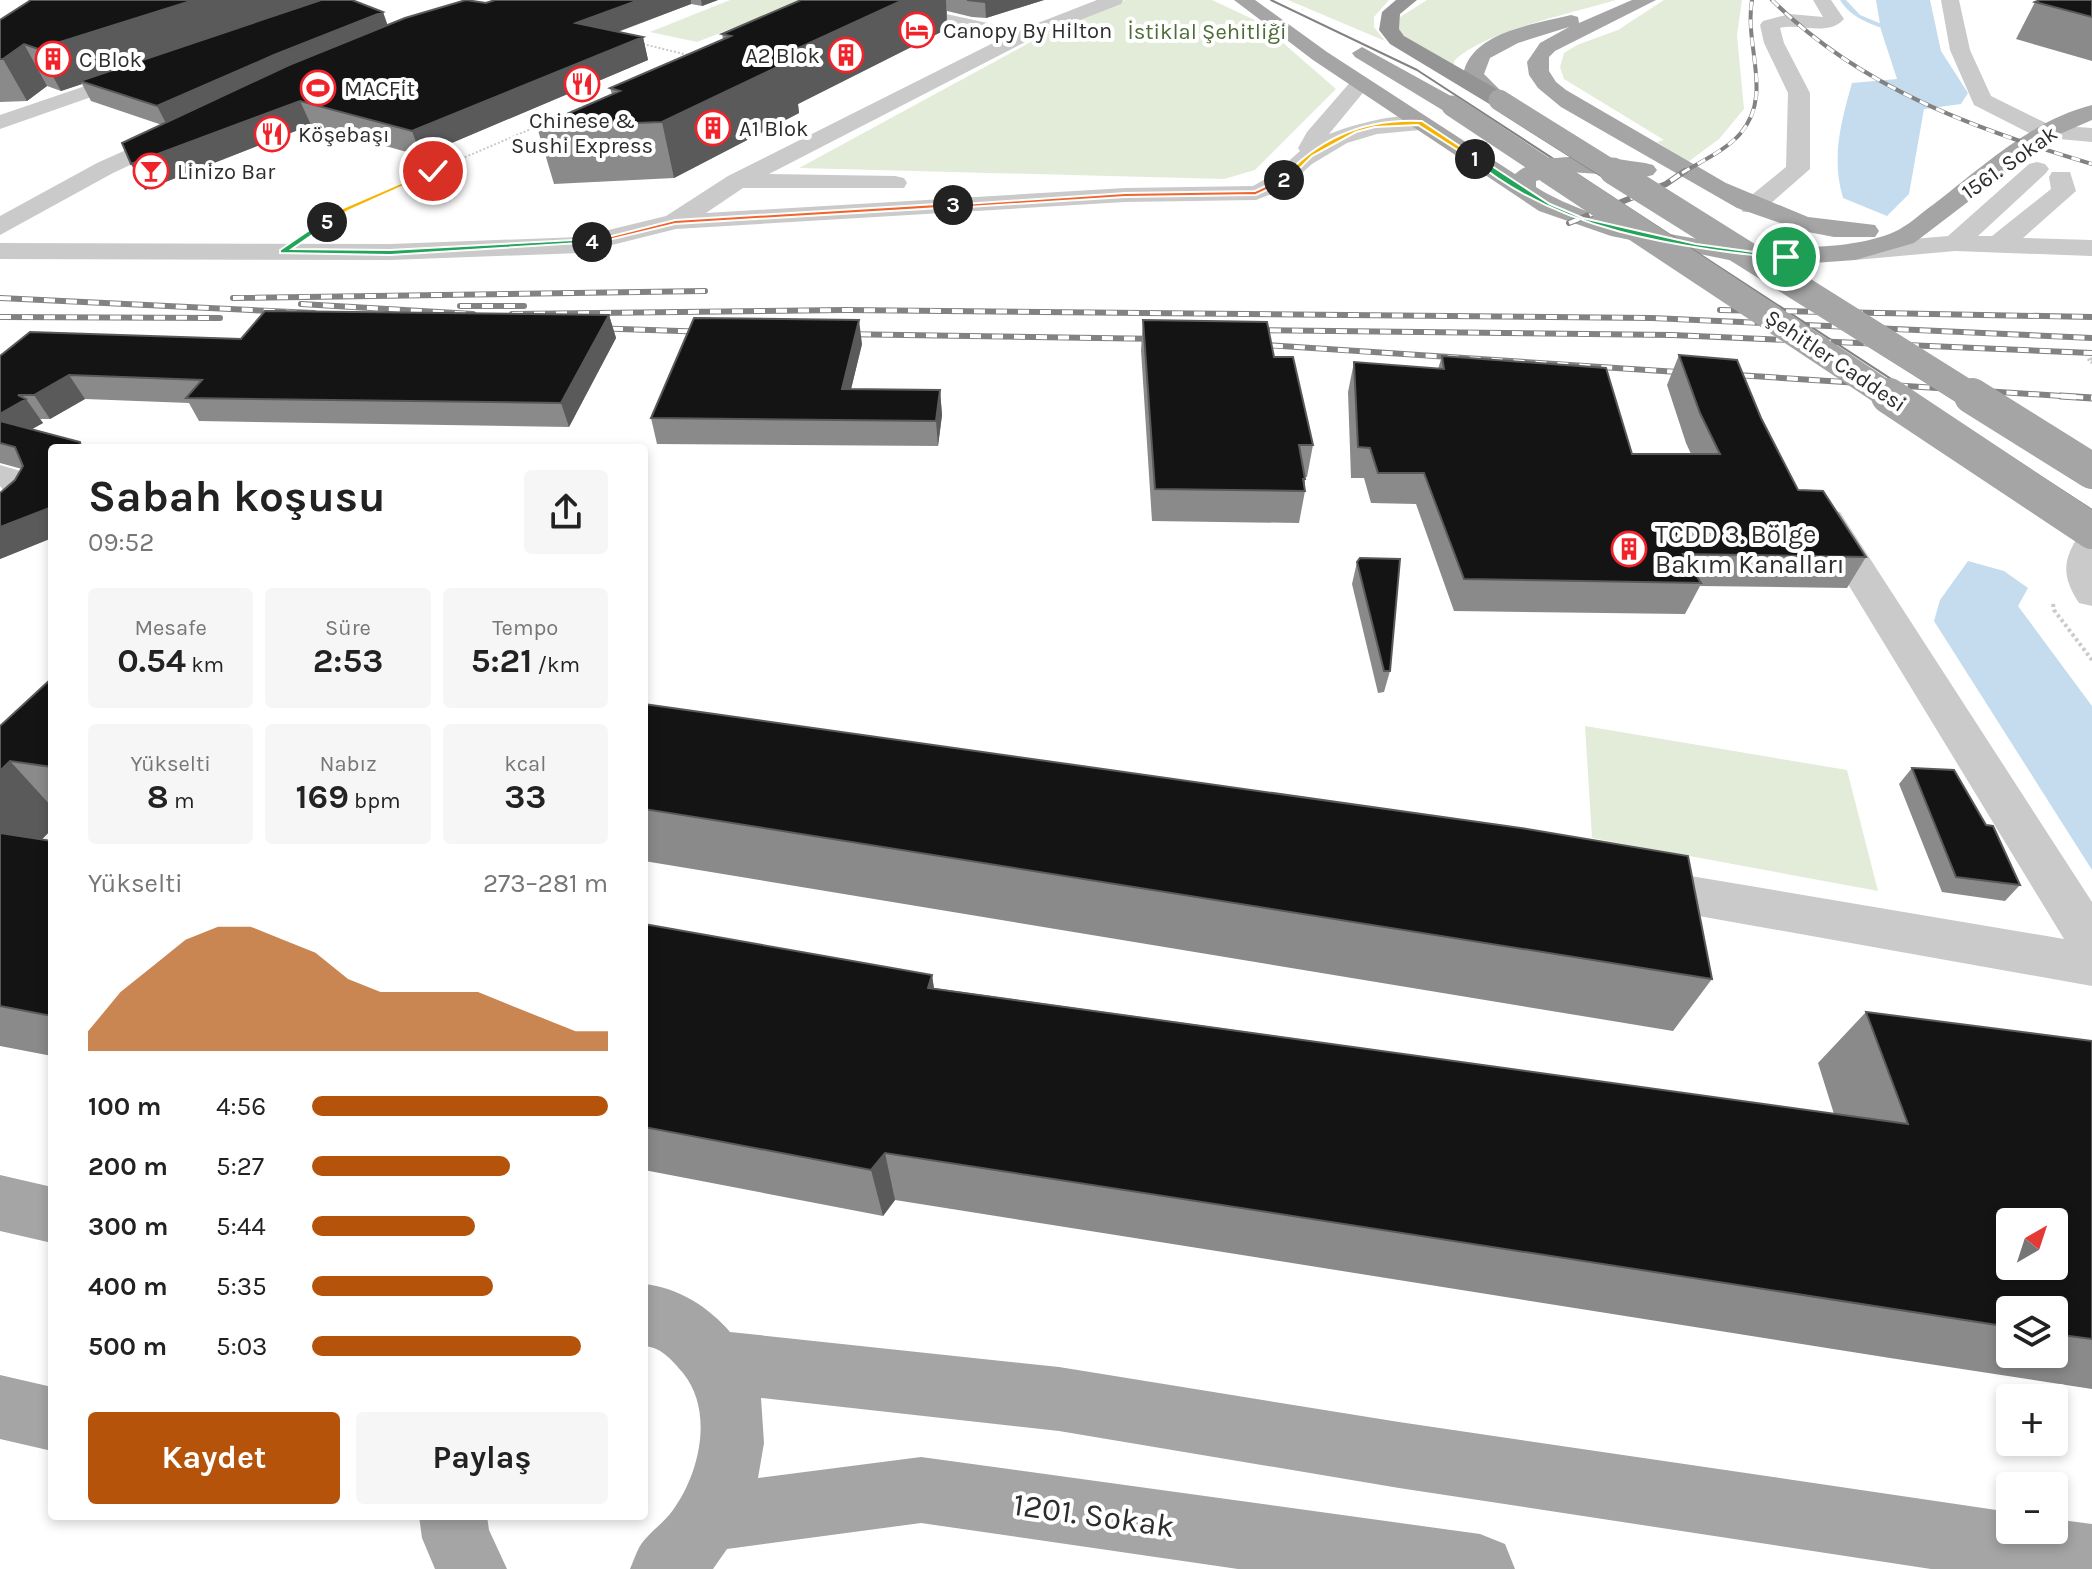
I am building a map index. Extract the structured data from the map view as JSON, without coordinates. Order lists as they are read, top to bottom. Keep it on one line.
{"streets":{"main road":["1561. Sokak","Şehitler Caddesi","1201. Sokak"]},"parks":["İstiklal Şehitliği"],"places":{"hotel":["Canopy By Hilton"],"building":["A2 Blok","C Blok","A1 Blok","TCDD 3. Bölge Bakım Kanalları"],"restaurant":["Chinese & Sushi Express","Köşebaşı"],"sports":["MACFit"],"bar":["Linizo Bar"]},"north":"top right","page":{"pins":["1","2","3","5","4"],"heading":["Sabah koşusu","09:52"],"stats":[["Mesafe","0.54 km"],["Süre","2:53"],["Tempo","5:21 /km"],["Yükselti","8 m"],["Nabız","169 bpm"],["kcal","33"]],"chart":["Yükselti","273–281 m"],"list":[{"name":"100 m","note":"4:56"},{"name":"200 m","note":"5:27"},{"name":"300 m","note":"5:44"},{"name":"400 m","note":"5:35"},{"name":"500 m","note":"5:03"}],"map_buttons":["+","−"],"buttons":["Kaydet","Paylaş"]}}
